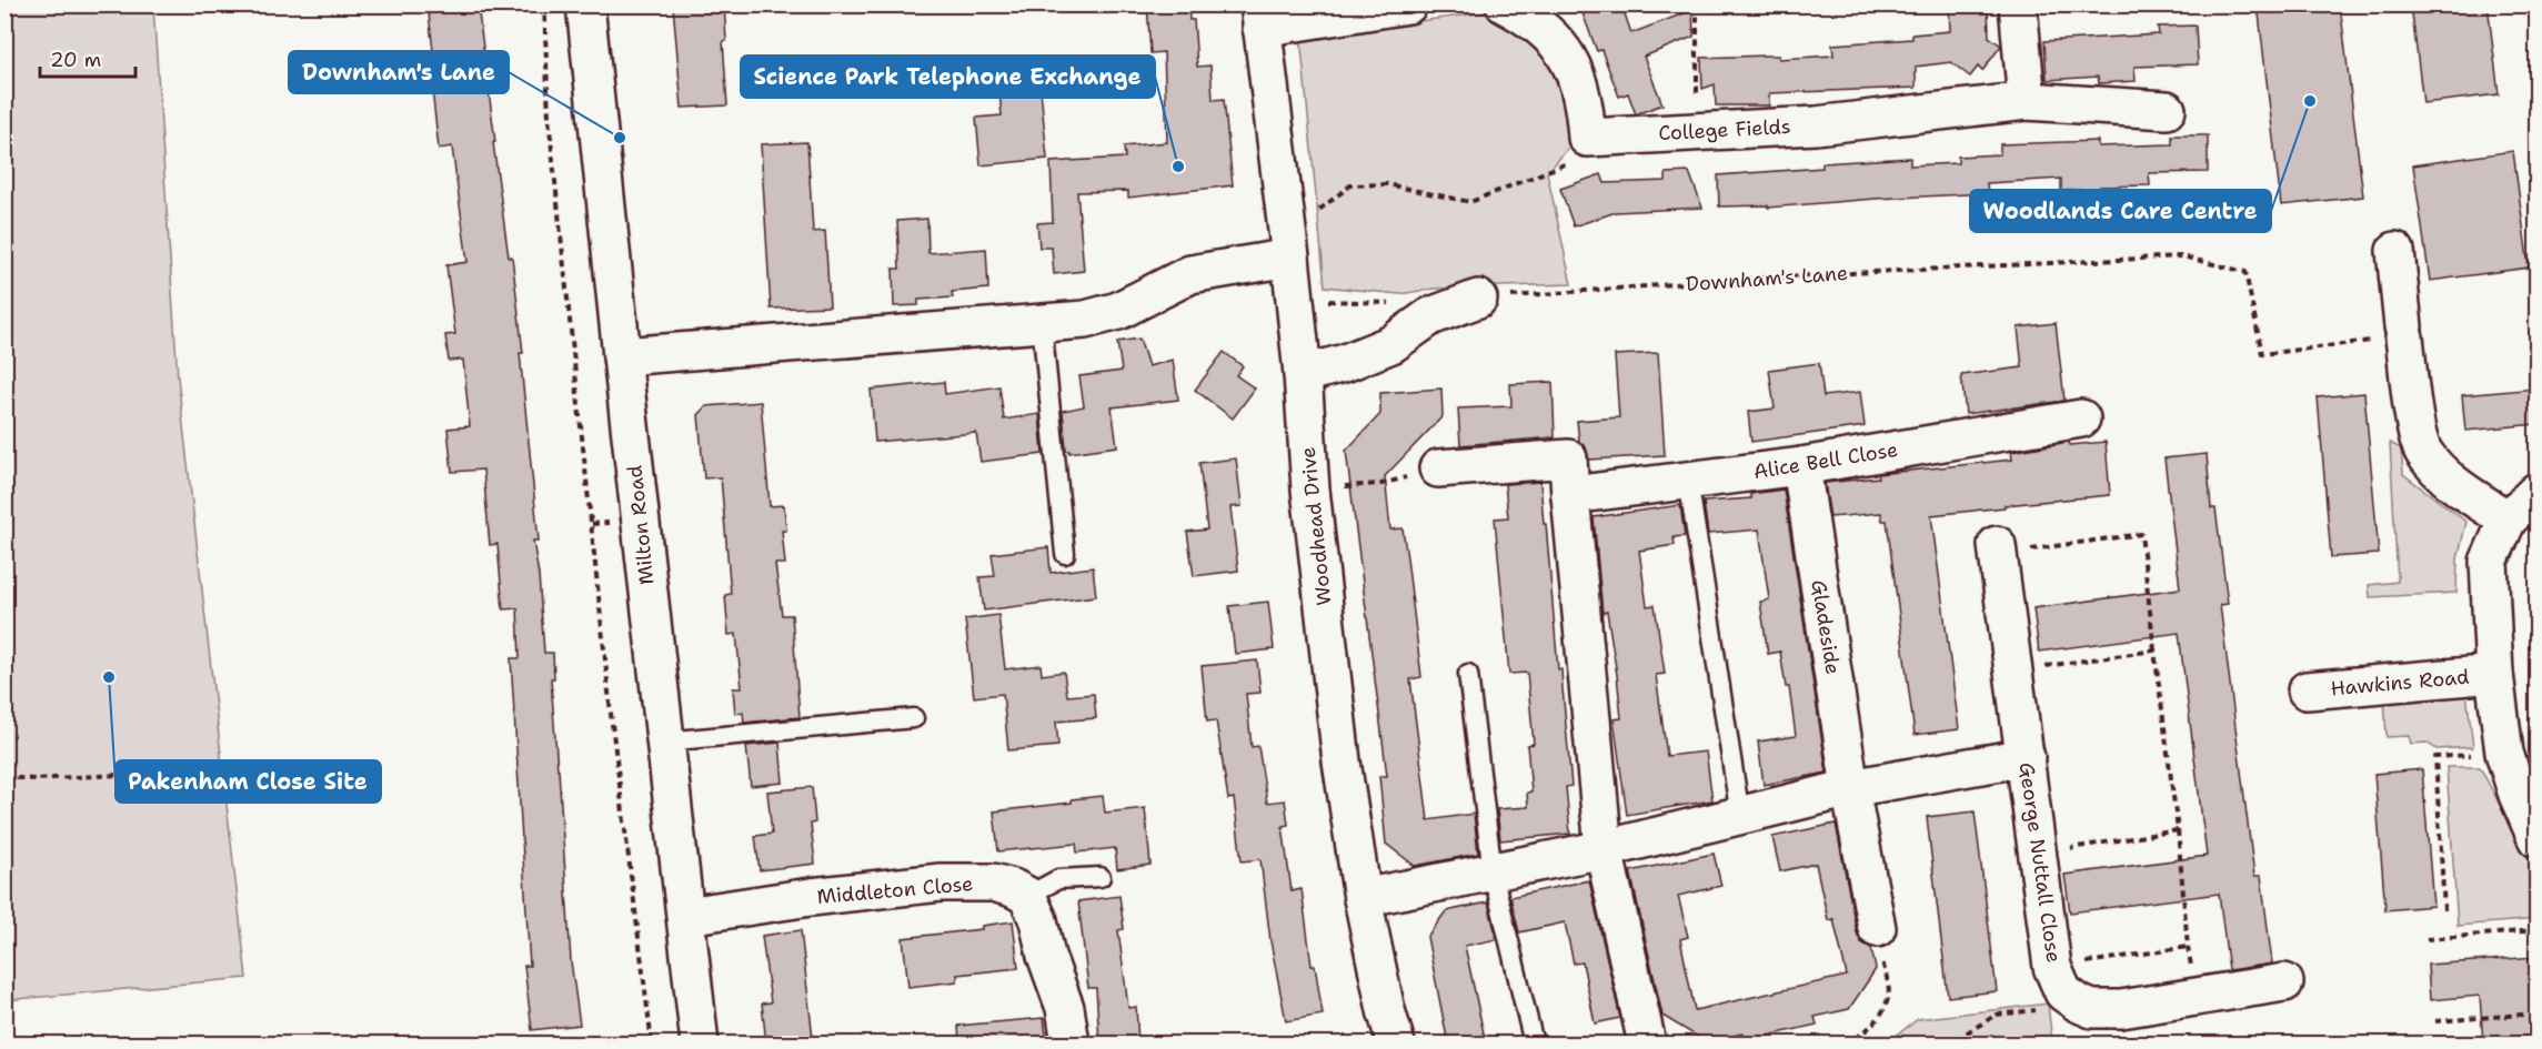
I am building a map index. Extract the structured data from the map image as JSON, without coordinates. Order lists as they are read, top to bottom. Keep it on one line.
{"streets":{"street":["College Fields","Alice Bell Close","Milton Road","Woodhead Drive","Gladeside","Hawkins Road","George Nuttall Close","Middleton Close"],"path":["Downham's Lane"]},"crossings":[["Alice Bell Close","Gladeside"],["Milton Road","Middleton Close"]],"places":["Woodlands Care Centre","Downham's Lane","Science Park Telephone Exchange","Pakenham Close Site"],"scale_bar":"20 m"}
